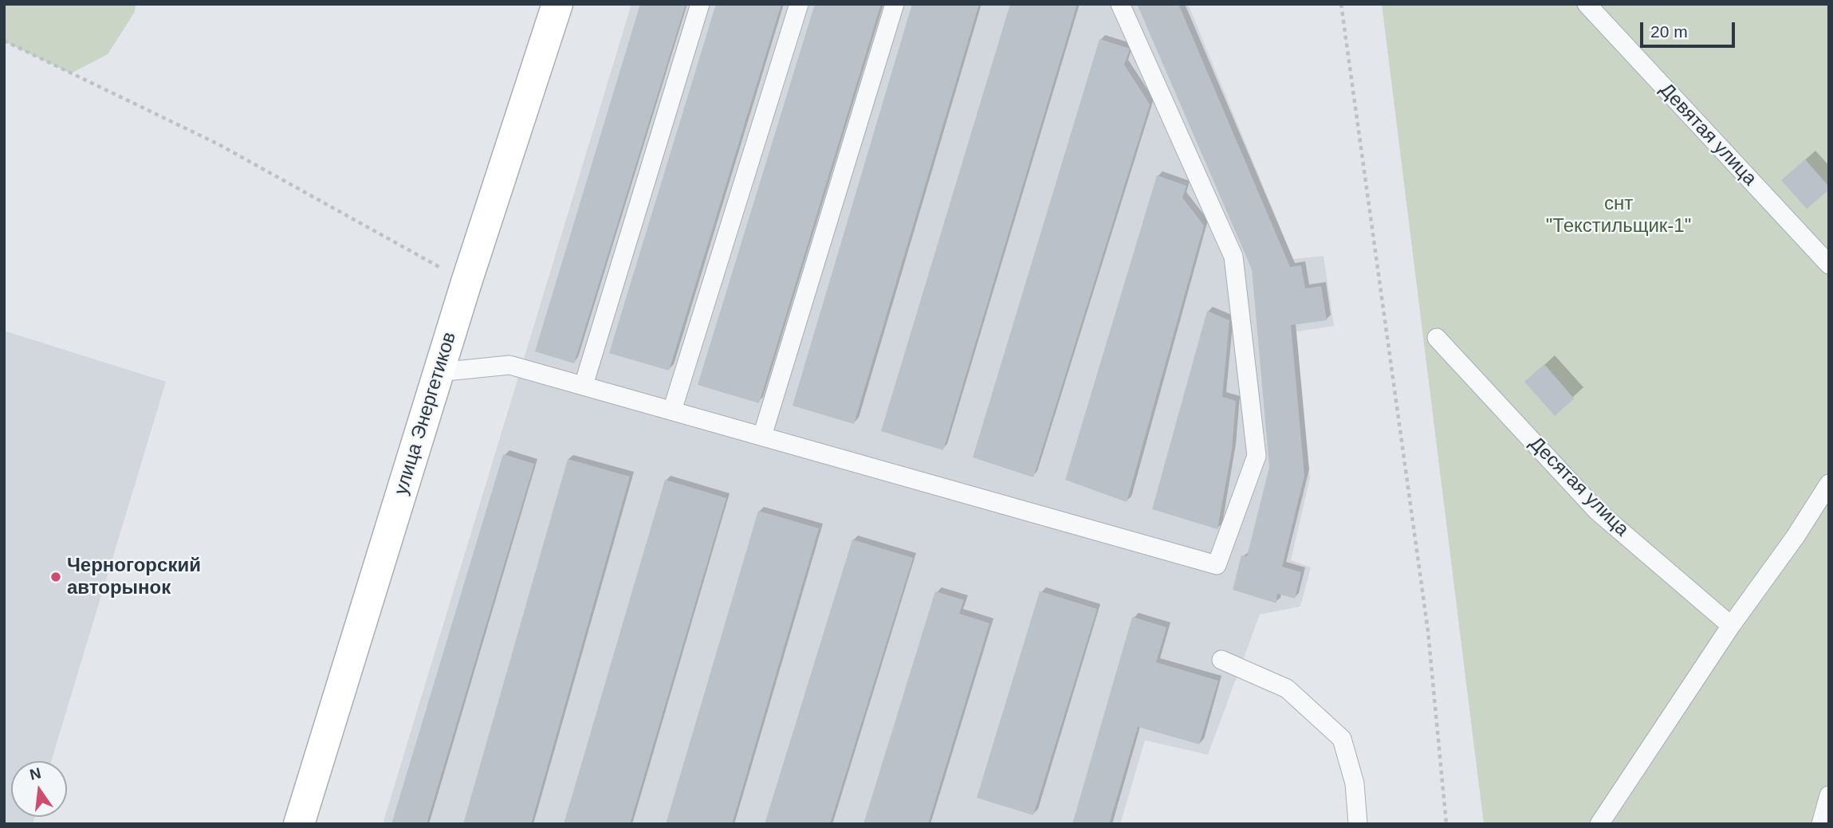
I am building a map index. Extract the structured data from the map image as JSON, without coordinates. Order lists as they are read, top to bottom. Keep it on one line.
{"streets":{"main road":["улица Энергетиков"],"lane":["Девятая улица","Десятая улица"]},"parks":["снт \"Текстильщик-1\""],"places":["Черногорский авторынок"],"scale_bar":"20 m","north":"top"}
